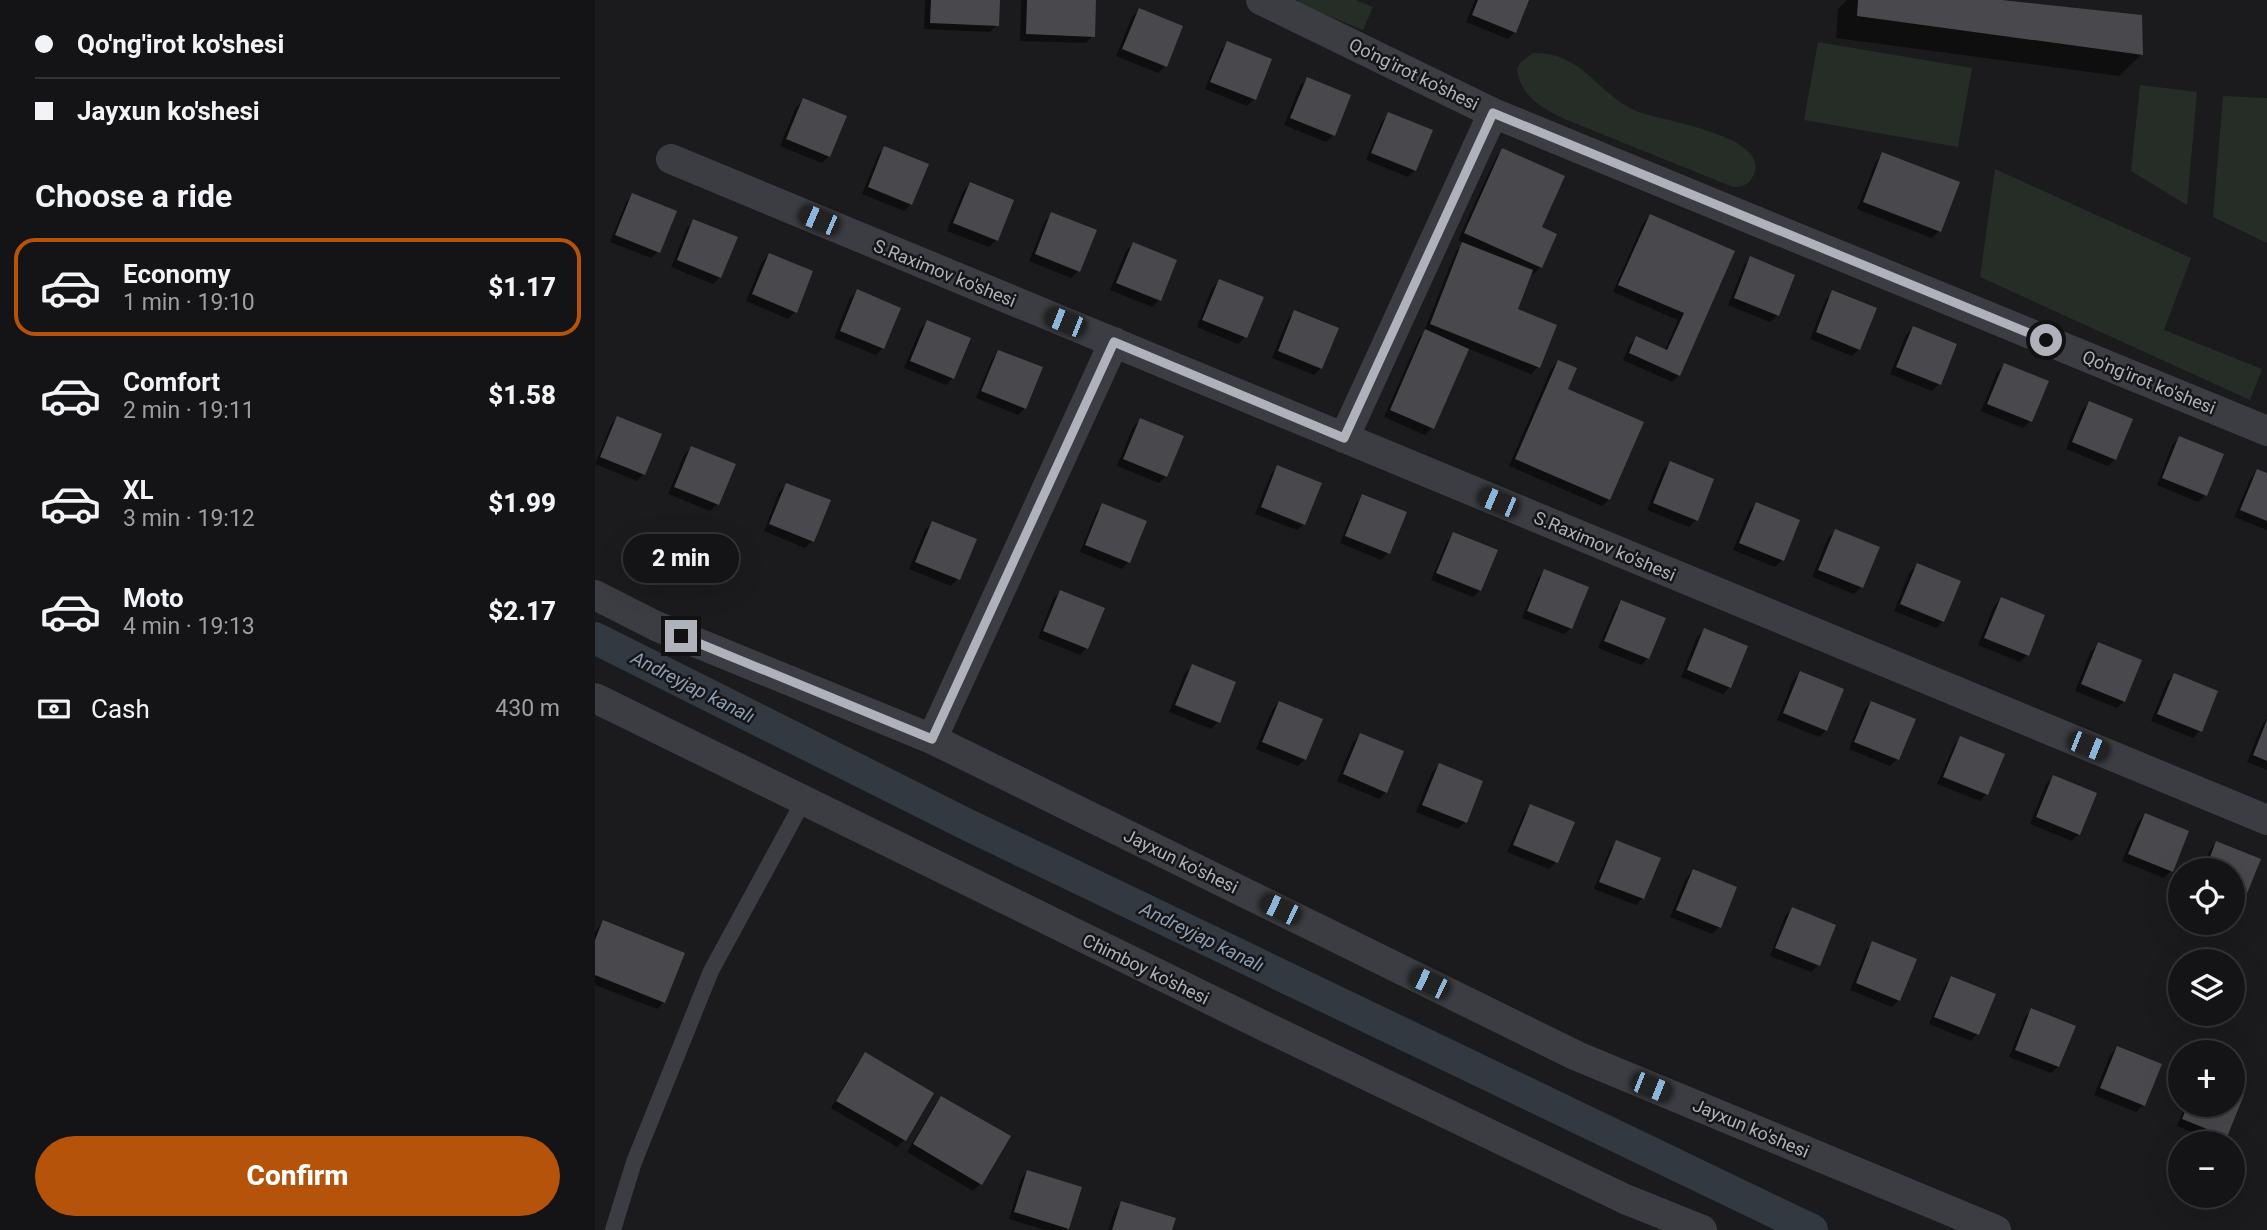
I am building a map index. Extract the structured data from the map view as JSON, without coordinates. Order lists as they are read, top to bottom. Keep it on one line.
{"streets":{"street":["Qo'ng'irot ko'shesi","S.Raximov ko'shesi","Jayxun ko'shesi","Chimboy ko'shesi"]},"water":["Andreyjap kanalı"],"page":{"banner":["Qo'ng'irot ko'shesi","Jayxun ko'shesi"],"heading":"Choose a ride","list":[{"name":"Economy","note":"1 min · 19:10","value":"$1.17"},{"name":"Comfort","note":"2 min · 19:11","value":"$1.58"},{"name":"XL","note":"3 min · 19:12","value":"$1.99"},{"name":"Moto","note":"4 min · 19:13","value":"$2.17"}],"bubble":"2 min","pay":["Cash","430 m"],"map_buttons":["+","−"],"buttons":"Confirm"}}
